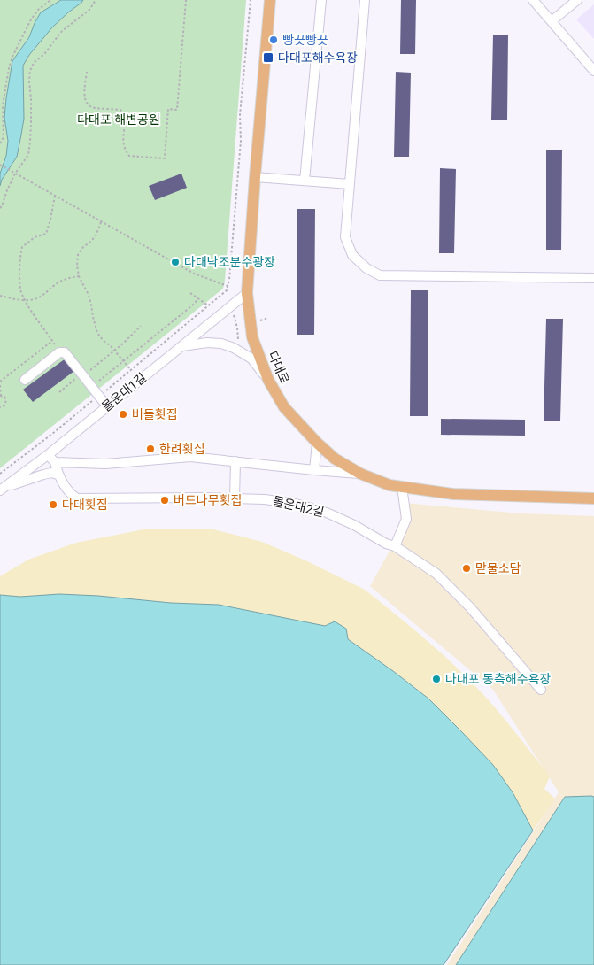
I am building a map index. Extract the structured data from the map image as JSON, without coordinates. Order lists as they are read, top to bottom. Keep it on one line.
{"streets":{"main road":["다대로"],"street":["몰운대1길","몰운대2길"]},"crossings":[["다대로","몰운대1길"]],"parks":["다대포 해변공원"],"places":{"other":["빵끗빵끗","다대낙조분수광장","버들횟집","한려횟집","버드나무횟집","다대횟집","맏물소담","다대포 동측해수욕장"],"transit":["다대포해수욕장"]}}
